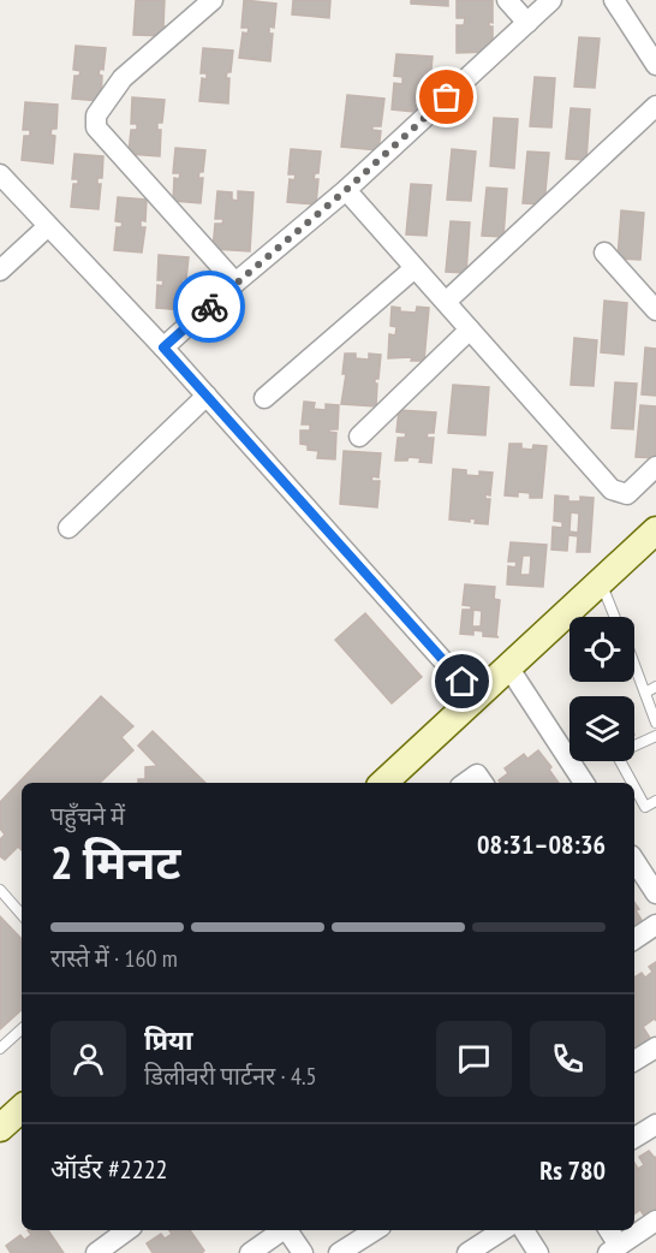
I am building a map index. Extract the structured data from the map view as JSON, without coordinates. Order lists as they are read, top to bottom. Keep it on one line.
{"page":{"heading":["2 मिनट","पहुँचने में","08:31–08:36"],"panel":["प्रिया","डिलीवरी पार्टनर · 4.5","ऑर्डर #2222","Rs 780"],"bar":"रास्ते में · 160 m"}}
